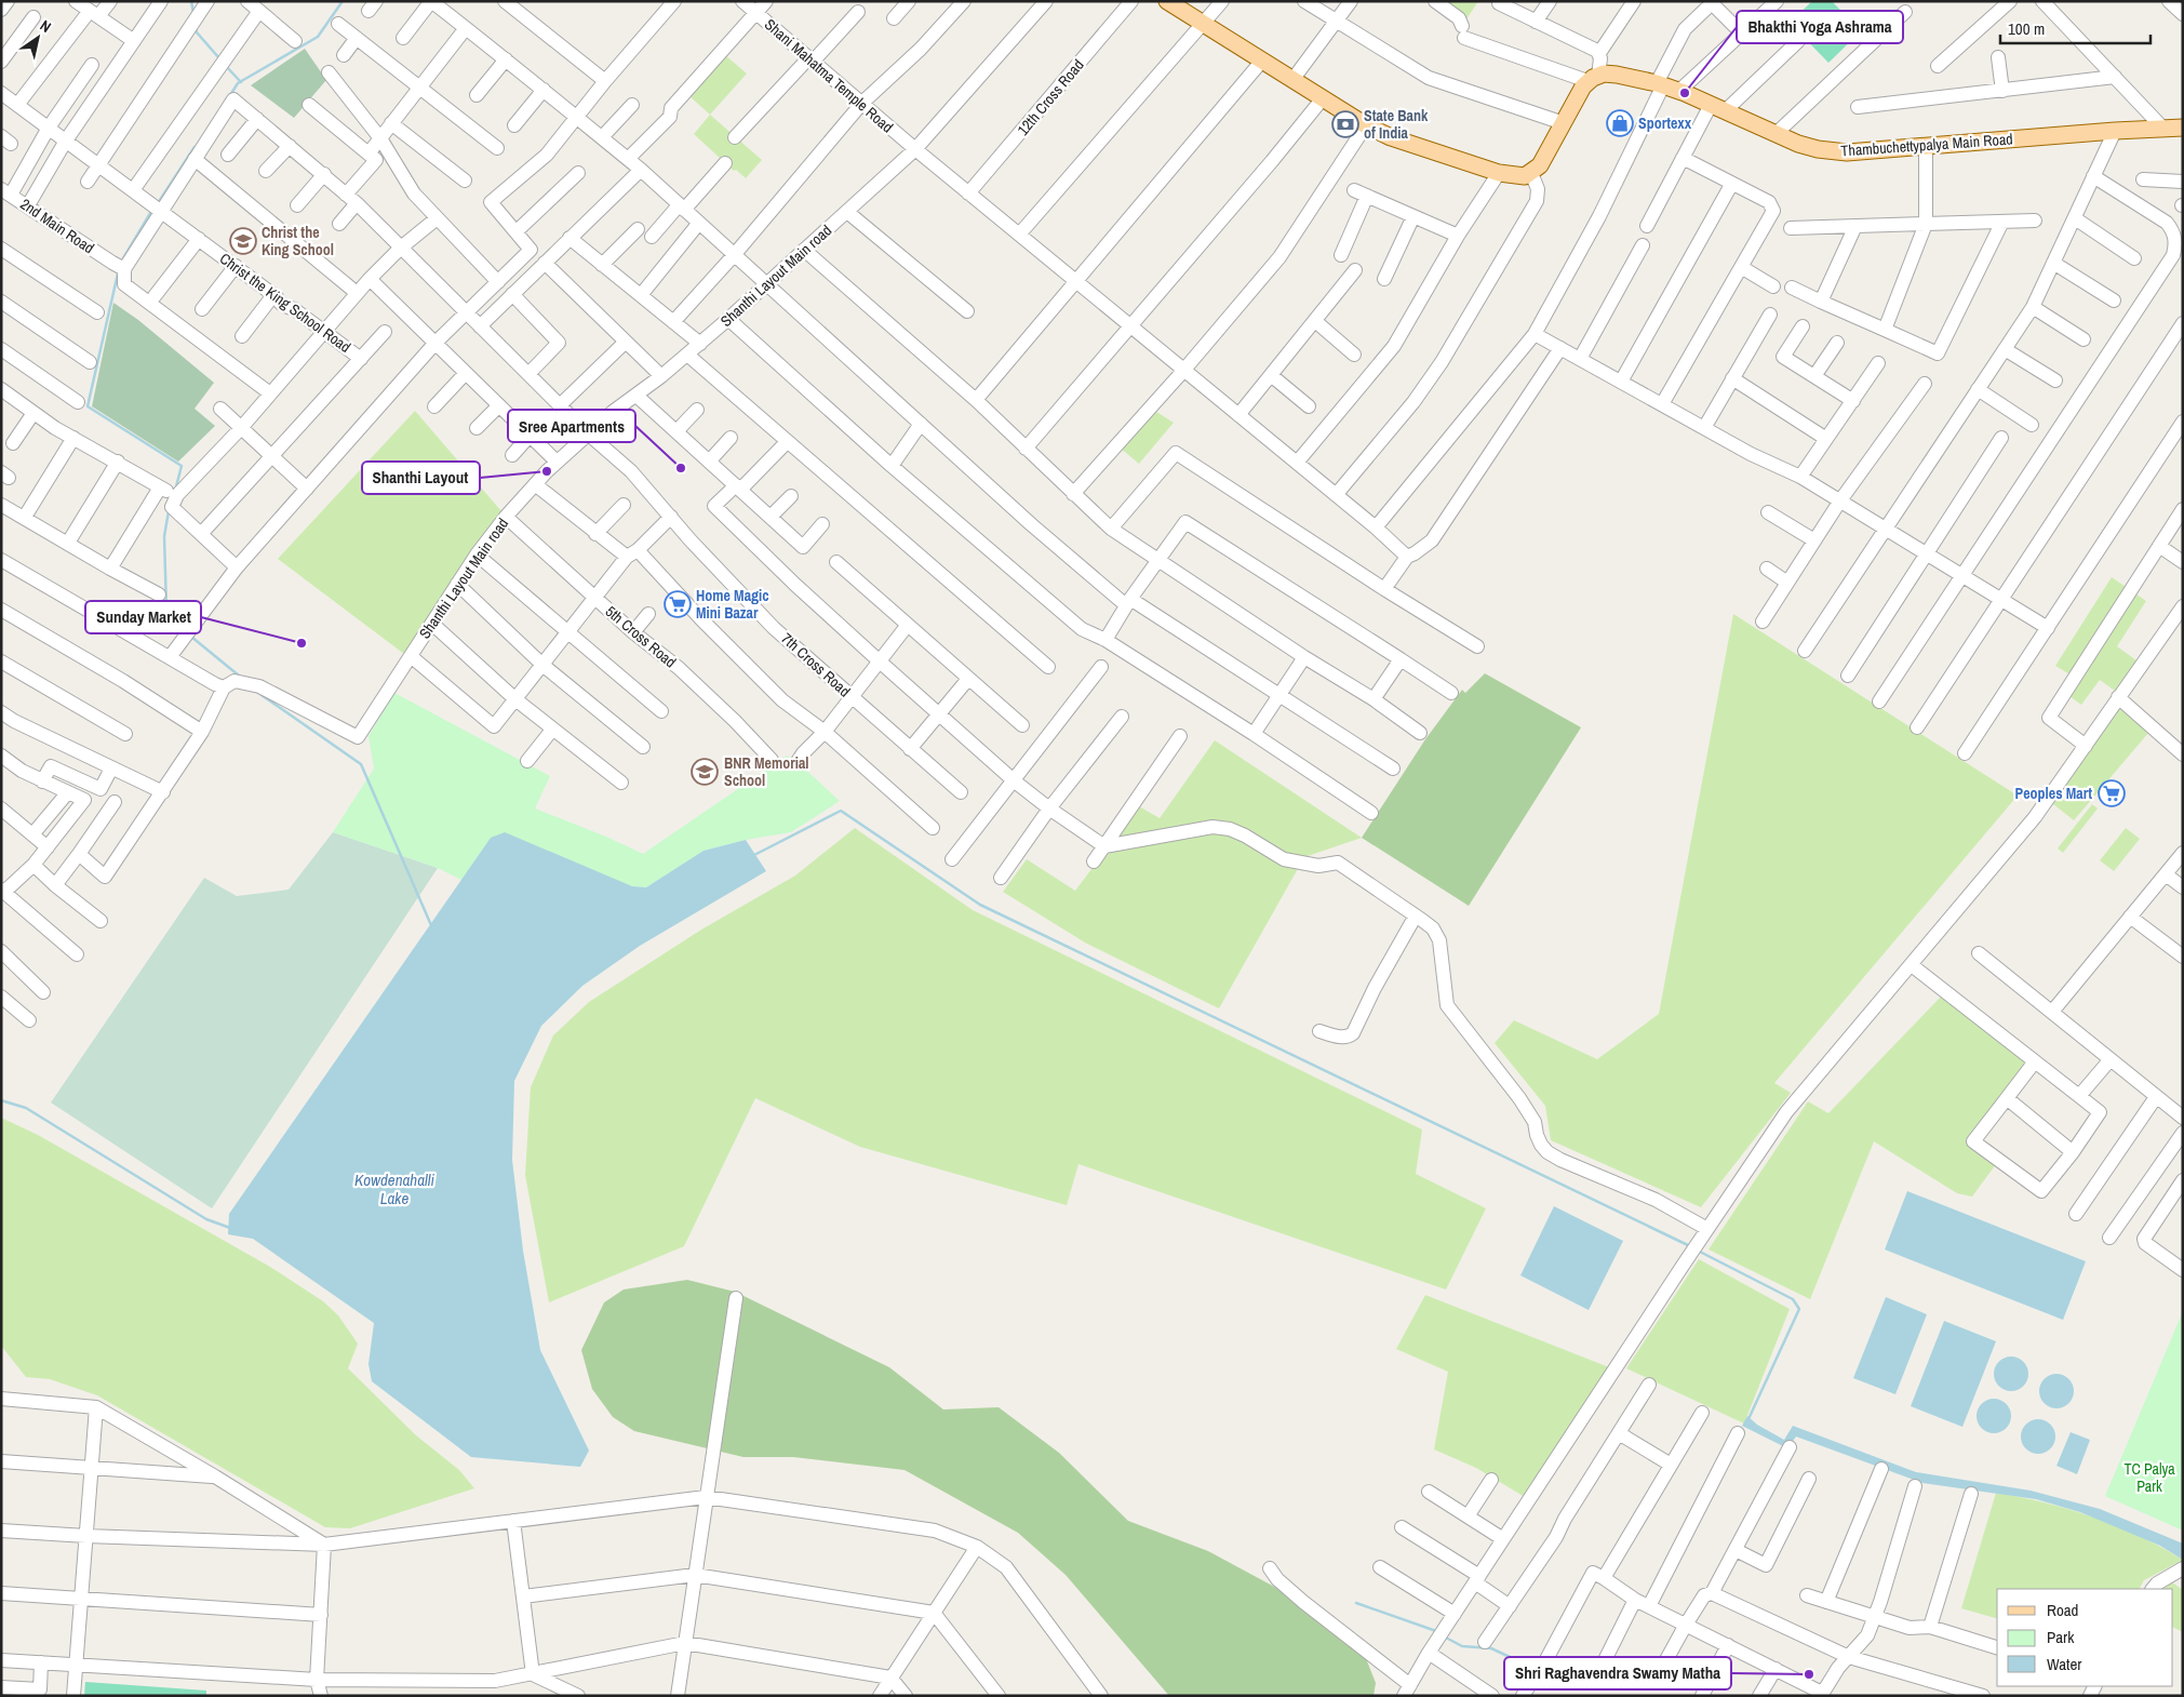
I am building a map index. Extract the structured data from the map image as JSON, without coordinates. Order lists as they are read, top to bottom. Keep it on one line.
{"streets":{"main road":["Thambuchettypalya Main Road"],"street":["Shani Mahatma Temple Road","12th Cross Road","2nd Main Road","Shanthi Layout Main road","Christ the King School Road","5th Cross Road","7th Cross Road"]},"crossings":[["Shani Mahatma Temple Road","12th Cross Road"],["Shani Mahatma Temple Road","Shanthi Layout Main road"],["Shanthi Layout Main road","5th Cross Road"],["Shanthi Layout Main road","7th Cross Road"]],"water":["Kowdenahalli Lake"],"parks":["TC Palya Park"],"places":{"other":["Bhakthi Yoga Ashrama","Sree Apartments","Shanthi Layout","Sunday Market","Shri Raghavendra Swamy Matha"],"shop":["Sportexx"],"bank":["State Bank of India"],"school or university":["Christ the King School","BNR Memorial School"],"supermarket":["Home Magic Mini Bazar","Peoples Mart"]},"legend":["Road","Park","Water"],"scale_bar":"100 m","north":"top right"}
